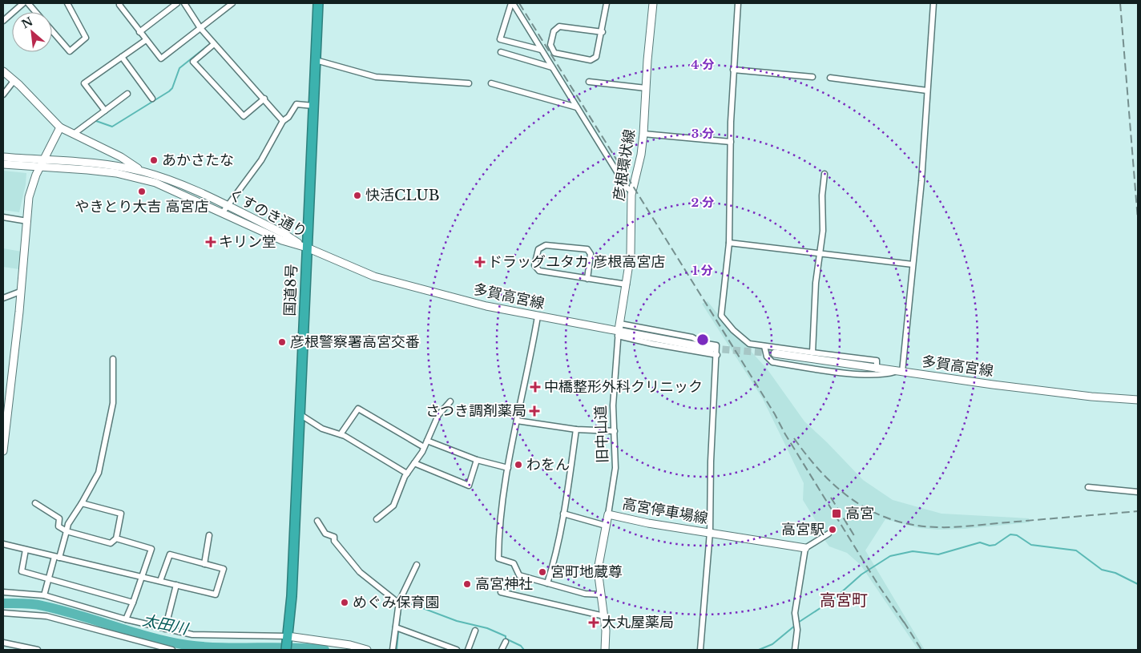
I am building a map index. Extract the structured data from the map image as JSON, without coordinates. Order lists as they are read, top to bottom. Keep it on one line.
{"streets":{"highway":["国道8号"],"main road":["彦根環状線","くすのき通り","多賀高宮線","高宮停車場線"],"street":["旧中山道"]},"crossings":[["彦根環状線","多賀高宮線"],["彦根環状線","旧中山道"],["くすのき通り","国道8号"],["くすのき通り","多賀高宮線"],["国道8号","多賀高宮線"],["多賀高宮線","旧中山道"],["旧中山道","高宮停車場線"]],"districts":["高宮町"],"water":["太田川"],"places":{"other":["あかさたな","やきとり大吉 高宮店","快活CLUB","彦根警察署高宮交番","わをん","高宮駅","宮町地蔵尊","高宮神社","めぐみ保育園"],"health":["キリン堂","ドラッグユタカ 彦根高宮店","中橋整形外科クリニック","さつき調剤薬局","大丸屋薬局"],"transit":["高宮"]},"north":"top left","rings":["4 分","3 分","2 分","1 分"]}
